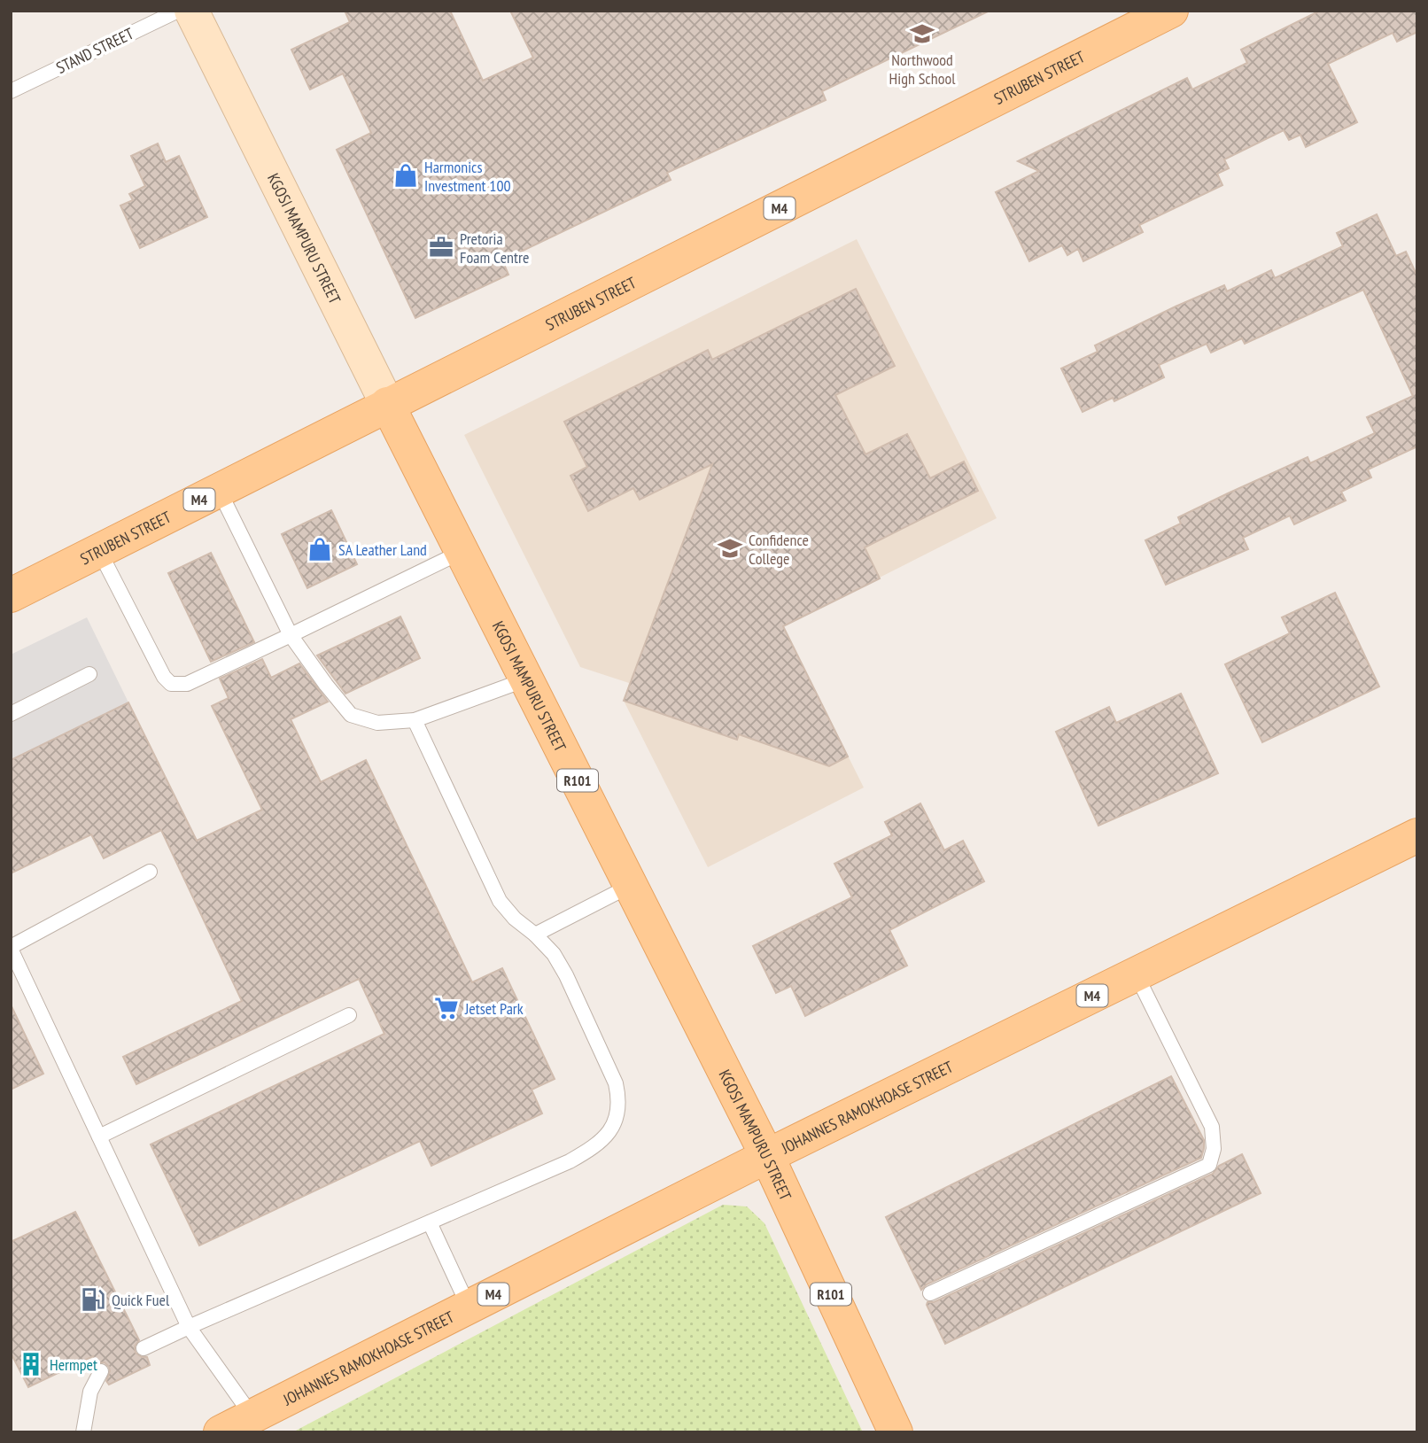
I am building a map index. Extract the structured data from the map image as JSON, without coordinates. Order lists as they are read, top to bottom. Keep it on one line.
{"streets":{"main road":["STRUBEN STREET","M4","KGOSI MAMPURU STREET","R101","JOHANNES RAMOKHOASE STREET"],"lane":["STAND STREET"]},"crossings":[["STRUBEN STREET","KGOSI MAMPURU STREET"],["KGOSI MAMPURU STREET","JOHANNES RAMOKHOASE STREET"]],"places":{"school or university":["Northwood High School","Confidence College"],"shop":["Harmonics Investment 100","SA Leather Land"],"office":["Pretoria Foam Centre"],"supermarket":["Jetset Park"],"fuel station":["Quick Fuel"],"building":["Hermpet"]}}
